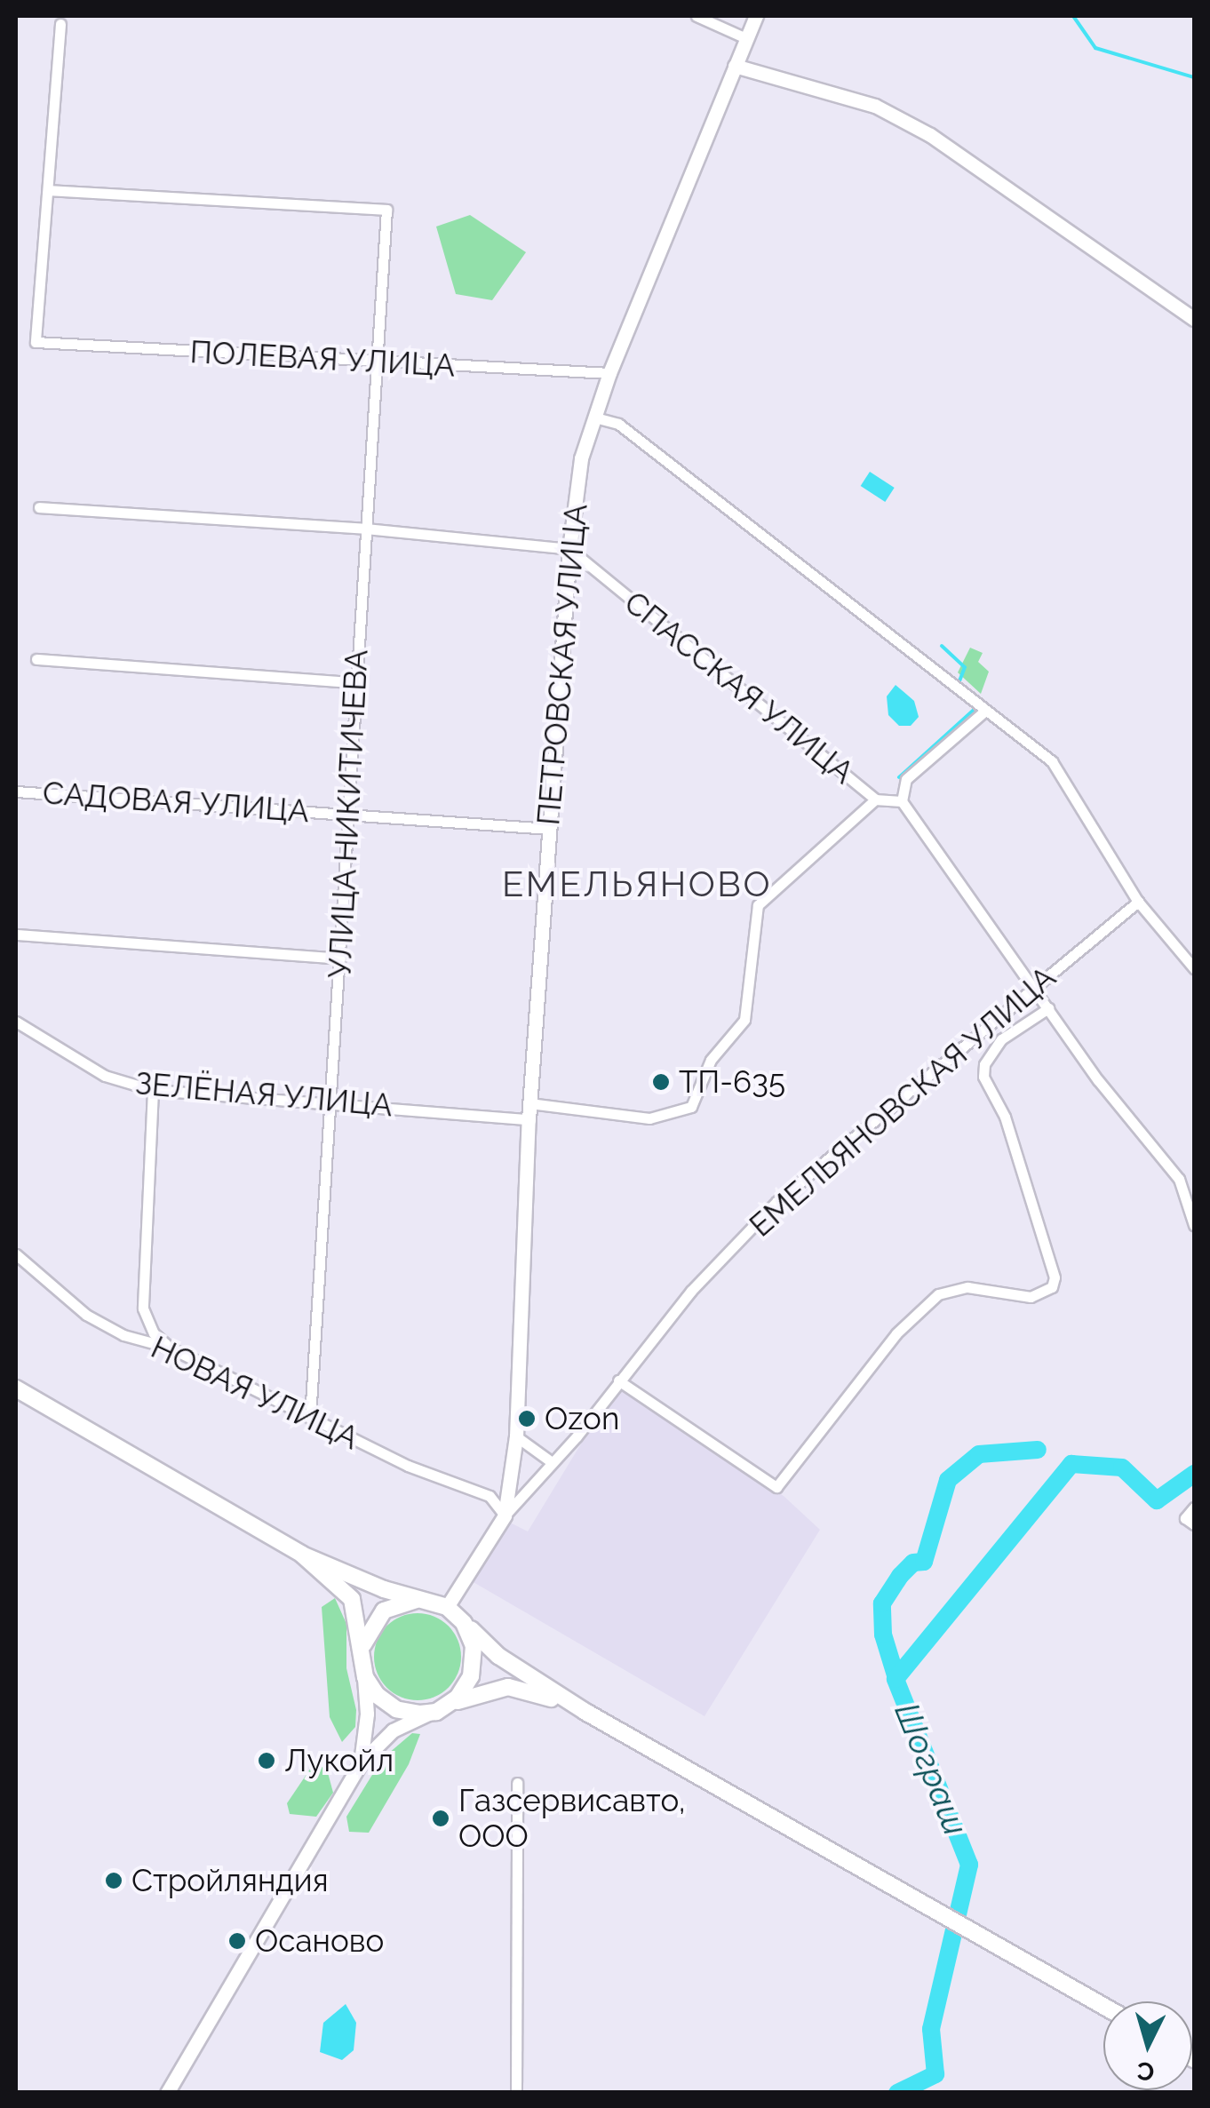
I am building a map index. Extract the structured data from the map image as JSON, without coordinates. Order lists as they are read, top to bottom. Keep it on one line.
{"streets":{"street":["ПОЛЕВАЯ УЛИЦА","ПЕТРОВСКАЯ УЛИЦА","СПАССКАЯ УЛИЦА","САДОВАЯ УЛИЦА","УЛИЦА НИКИТИЧЕВА","ЗЕЛЁНАЯ УЛИЦА","ЕМЕЛЬЯНОВСКАЯ УЛИЦА","НОВАЯ УЛИЦА"]},"crossings":[["ПОЛЕВАЯ УЛИЦА","ПЕТРОВСКАЯ УЛИЦА"],["ПОЛЕВАЯ УЛИЦА","УЛИЦА НИКИТИЧЕВА"],["ПЕТРОВСКАЯ УЛИЦА","СПАССКАЯ УЛИЦА"],["ПЕТРОВСКАЯ УЛИЦА","САДОВАЯ УЛИЦА"],["ПЕТРОВСКАЯ УЛИЦА","ЗЕЛЁНАЯ УЛИЦА"],["ПЕТРОВСКАЯ УЛИЦА","ЕМЕЛЬЯНОВСКАЯ УЛИЦА"],["ПЕТРОВСКАЯ УЛИЦА","НОВАЯ УЛИЦА"],["САДОВАЯ УЛИЦА","УЛИЦА НИКИТИЧЕВА"],["УЛИЦА НИКИТИЧЕВА","ЗЕЛЁНАЯ УЛИЦА"],["УЛИЦА НИКИТИЧЕВА","НОВАЯ УЛИЦА"],["ЕМЕЛЬЯНОВСКАЯ УЛИЦА","НОВАЯ УЛИЦА"]],"districts":["ЕМЕЛЬЯНОВО"],"water":["Шограш"],"places":["ТП-635","Ozon","Лукойл","Газсервисавто, ООО","Стройляндия","Осаново"],"north":"bottom"}
